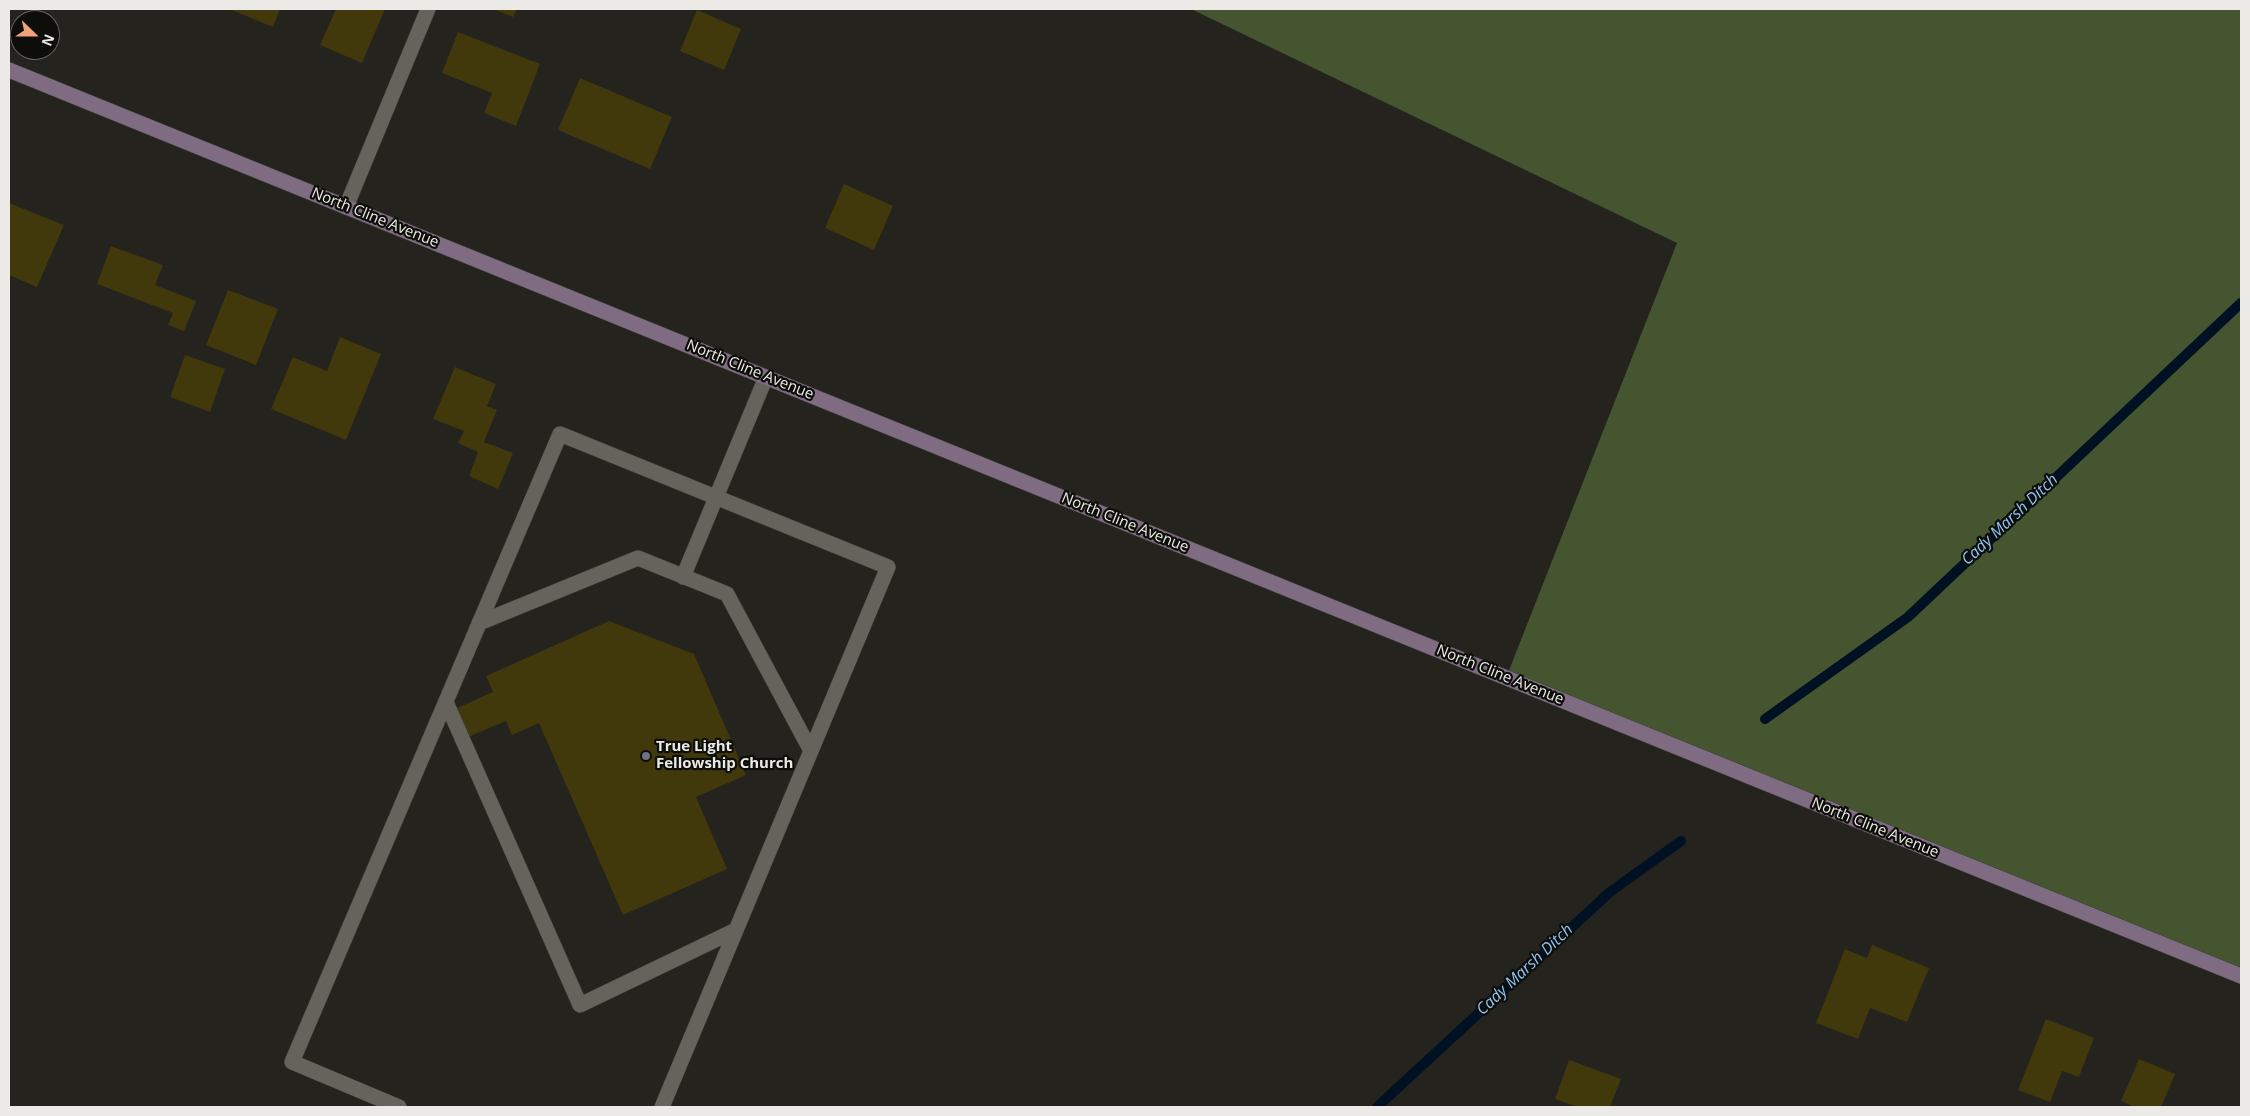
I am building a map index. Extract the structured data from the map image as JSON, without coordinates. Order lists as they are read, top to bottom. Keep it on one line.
{"streets":{"street":["North Cline Avenue"]},"water":["Cady Marsh Ditch"],"places":["True Light Fellowship Church"],"north":"right"}
